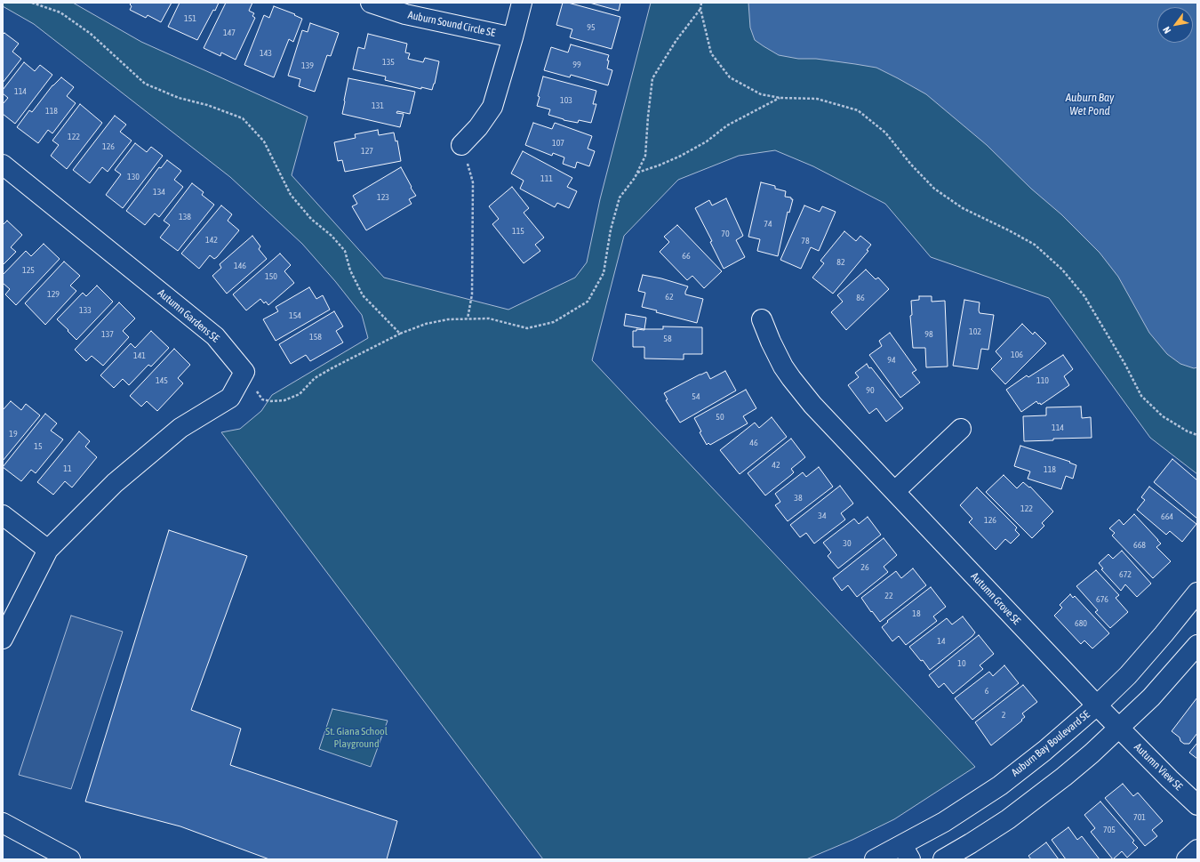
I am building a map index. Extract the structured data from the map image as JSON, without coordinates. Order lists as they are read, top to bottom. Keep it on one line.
{"streets":{"street":["Auburn Sound Circle SE","Autumn Gardens SE","Autumn Grove SE","Auburn Bay Boulevard SE","Autumn View SE"]},"crossings":[["Autumn Grove SE","Auburn Bay Boulevard SE"],["Autumn Grove SE","Autumn View SE"]],"water":["Auburn Bay Wet Pond"],"parks":["St. Giana School Playground"],"house_numbers":["151","95","147","143","135","99","139","114","103","131","118","122","107","126","127","130","111","134","123","138","74","115","70","142","78","66","82","146","125","150","129","62","86","133","154","102","137","98","158","58","106","141","94","145","110","90","54","50","114","19","46","15","42","11","118","38","122","34","664","126","30","668","26","672","22","676","18","680","14","10","6","2","701","705"],"north":"bottom left"}
